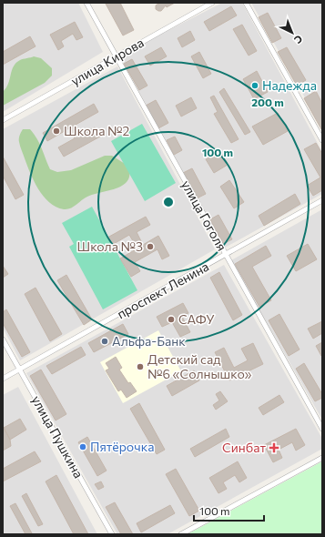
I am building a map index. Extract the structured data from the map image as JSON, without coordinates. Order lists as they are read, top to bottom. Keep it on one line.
{"streets":{"street":["улица Кирова","улица Гоголя","проспект Ленина","улица Пушкина"]},"crossings":[["улица Кирова","улица Гоголя"],["улица Гоголя","проспект Ленина"],["проспект Ленина","улица Пушкина"]],"places":{"other":["Надежда","Школа №2","Школа №3","САФУ","Альфа-Банк","Детский сад №6 «Солнышко»","Пятёрочка"],"health":["Синбат"]},"scale_bar":"100 m","north":"bottom right","rings":["200 m","100 m"]}
